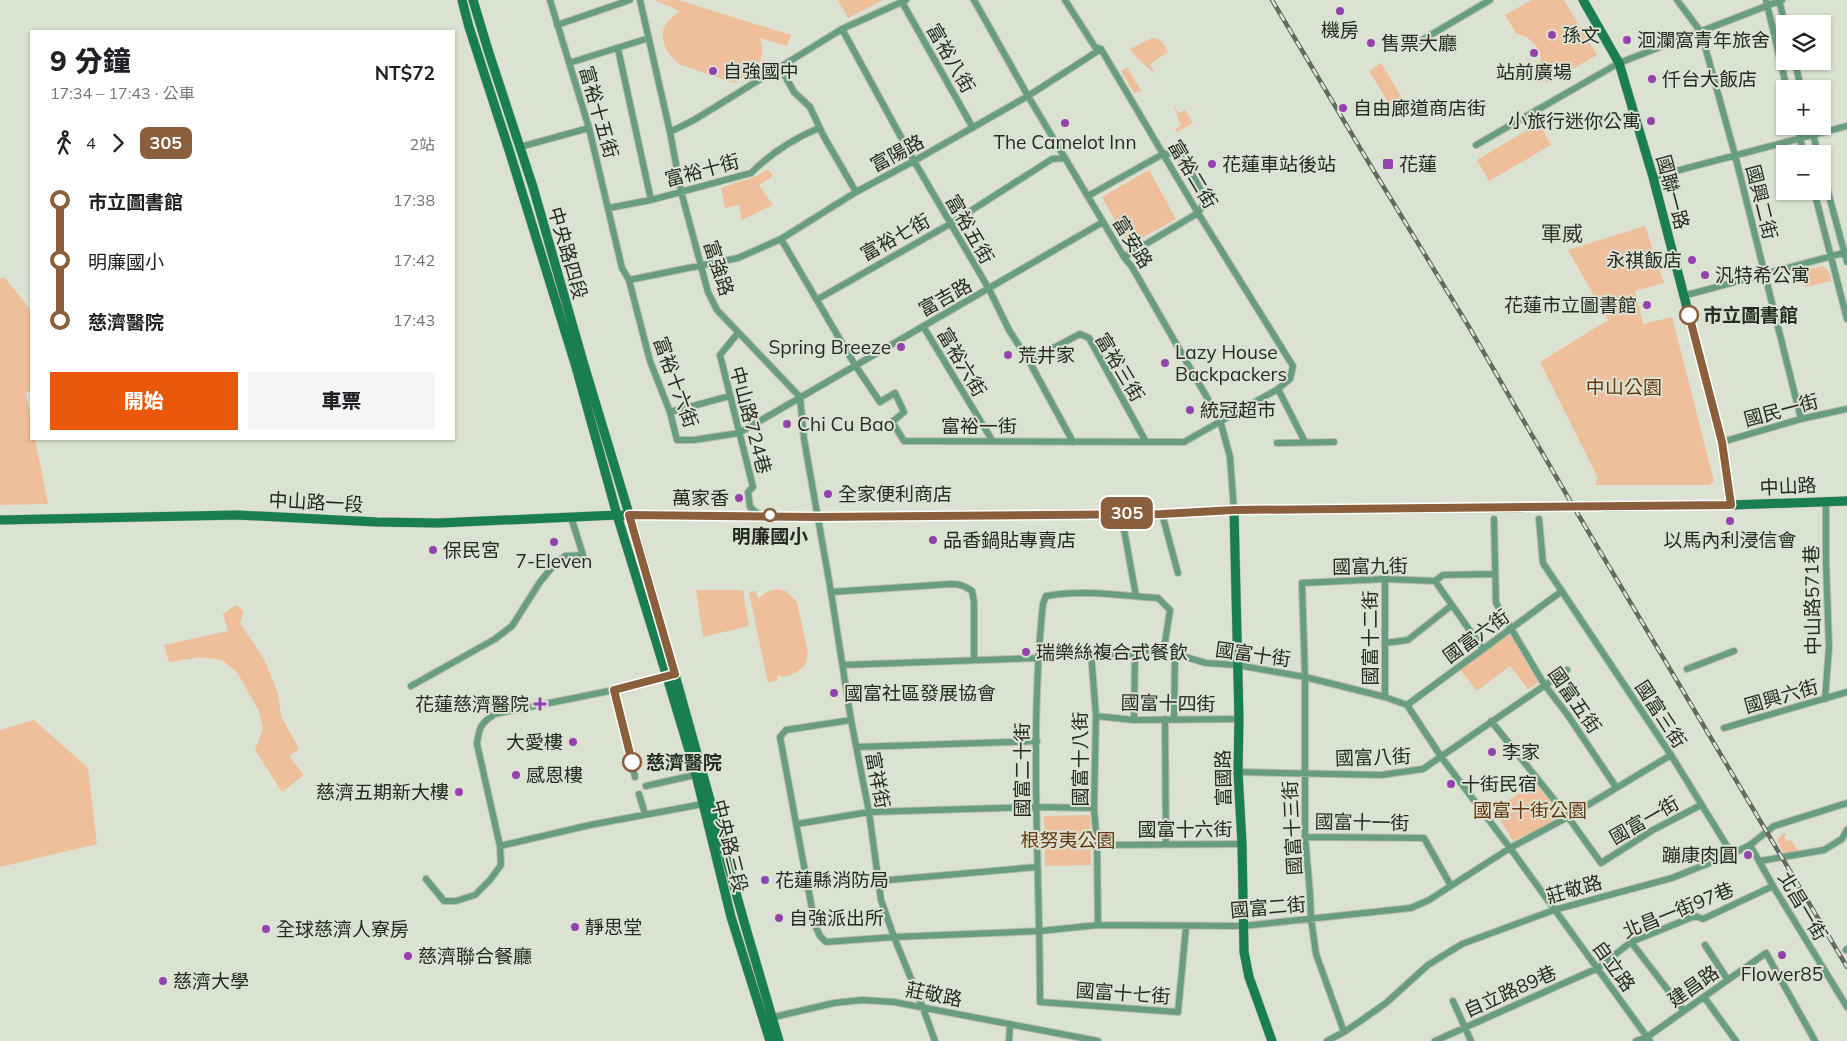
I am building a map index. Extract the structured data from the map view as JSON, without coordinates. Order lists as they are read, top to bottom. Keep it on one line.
{"streets":{"street":["富裕八街","富裕十五街","富陽路","富裕十街","富裕二街","國聯一路","國興二街","富裕五街","富裕七街","富安路","中央路四段","富強路","富吉路","富裕六街","富裕三街","富裕十六街","國民一街","中山路724巷","富裕一街","中山路","中山路一段","國富九街","中山路571巷","國富六街","國富十二街","國富十街","國興六街","國富五街","國富十四街","國富三街","國富八街","國富十八街","國富二十街","富國路","富祥街","國富一街","國富十一街","國富十三街","國富十六街","中央路三段","莊敬路","北昌一街","國富二街","北昌一街97巷","自立路","建昌路","自立路89巷","國富十七街"]},"crossings":[["富裕八街","富陽路"],["富裕十五街","富裕十街"],["富裕十五街","富裕十六街"],["富陽路","富裕二街"],["富陽路","富裕五街"],["富陽路","富安路"],["富陽路","富強路"],["富陽路","富裕一街"],["富裕十街","富強路"],["富裕二街","富裕一街"],["國聯一路","國民一街"],["國聯一路","中山路"],["國興二街","國民一街"],["富裕五街","富裕七街"],["富裕五街","富吉路"],["富裕五街","富裕三街"],["富裕五街","富裕一街"],["富裕七街","富安路"],["富裕七街","富裕一街"],["富安路","富吉路"],["富安路","富裕一街"],["富安路","富國路"],["中央路四段","中山路一段"],["中央路四段","中央路三段"],["富強路","富吉路"],["富強路","富裕十六街"],["富強路","中山路724巷"],["富吉路","富裕六街"],["富吉路","富裕十六街"],["富吉路","富裕一街"],["富裕六街","富裕一街"],["富裕三街","富裕一街"],["富裕十六街","中山路724巷"],["中山路","中山路571巷"],["中山路一段","中央路三段"],["國富九街","國富六街"],["國富九街","國富十二街"],["國富九街","國富五街"],["國富九街","國富十三街"],["中山路571巷","國興六街"],["國富六街","國富十街"],["國富六街","國富五街"],["國富六街","國富三街"],["國富十二街","國富十街"],["國富十街","富國路"],["國富十街","國富十三街"],["國富五街","國富八街"],["國富五街","國富二街"],["國富十四街","國富十八街"],["國富十四街","富國路"],["國富三街","國富一街"],["國富三街","莊敬路"],["國富三街","國富二街"],["國富八街","富國路"],["國富八街","國富十三街"],["國富十八街","國富十六街"],["國富十八街","國富二街"],["國富二十街","國富二街"],["國富二十街","國富十七街"],["富國路","國富十六街"],["富國路","國富二街"],["富祥街","莊敬路"],["富祥街","國富二街"],["國富一街","國富二街"],["國富十一街","國富十三街"],["國富十一街","國富二街"],["國富十三街","莊敬路"],["國富十三街","國富二街"],["中央路三段","莊敬路"],["莊敬路","北昌一街"],["莊敬路","自立路"],["北昌一街","北昌一街97巷"],["國富二街","國富十七街"],["北昌一街97巷","自立路"],["北昌一街97巷","自立路89巷"],["自立路","建昌路"],["自立路","自立路89巷"]],"districts":["軍威"],"parks":["中山公園","國富十街公園","根努夷公園"],"places":{"other":["機房","孫文","洄瀾窩青年旅舍","售票大廳","站前廣場","自強國中","仟台大飯店","自由廊道商店街","小旅行迷你公寓","The Camelot Inn","花蓮車站後站","永祺飯店","汎特希公寓","花蓮市立圖書館","市立圖書館","Spring Breeze","荒井家","Lazy House Backpackers","統冠超市","Chi Cu Bao","全家便利商店","萬家香","明廉國小","以馬內利浸信會","品香鍋貼專賣店","7-Eleven","保民宮","瑞樂絲複合式餐飲","國富社區發展協會","大愛樓","李家","慈濟醫院","感恩樓","十街民宿","慈濟五期新大樓","蹦康肉圓","花蓮縣消防局","自強派出所","靜思堂","全球慈濟人寮房","Flower85","慈濟聯合餐廳","慈濟大學"],"transit":["花蓮"],"health":["花蓮慈濟醫院"]},"lines":["bus line 305"],"page":{"on_map":"305","map_buttons":["+","−"],"heading":["9 分鐘","17:34 – 17:43 · 公車","NT$72"],"legs":["4","305","2站"],"list":[{"name":"市立圖書館","value":"17:38"},{"name":"明廉國小","value":"17:42"},{"name":"慈濟醫院","value":"17:43"}],"buttons":["開始","車票"]}}
